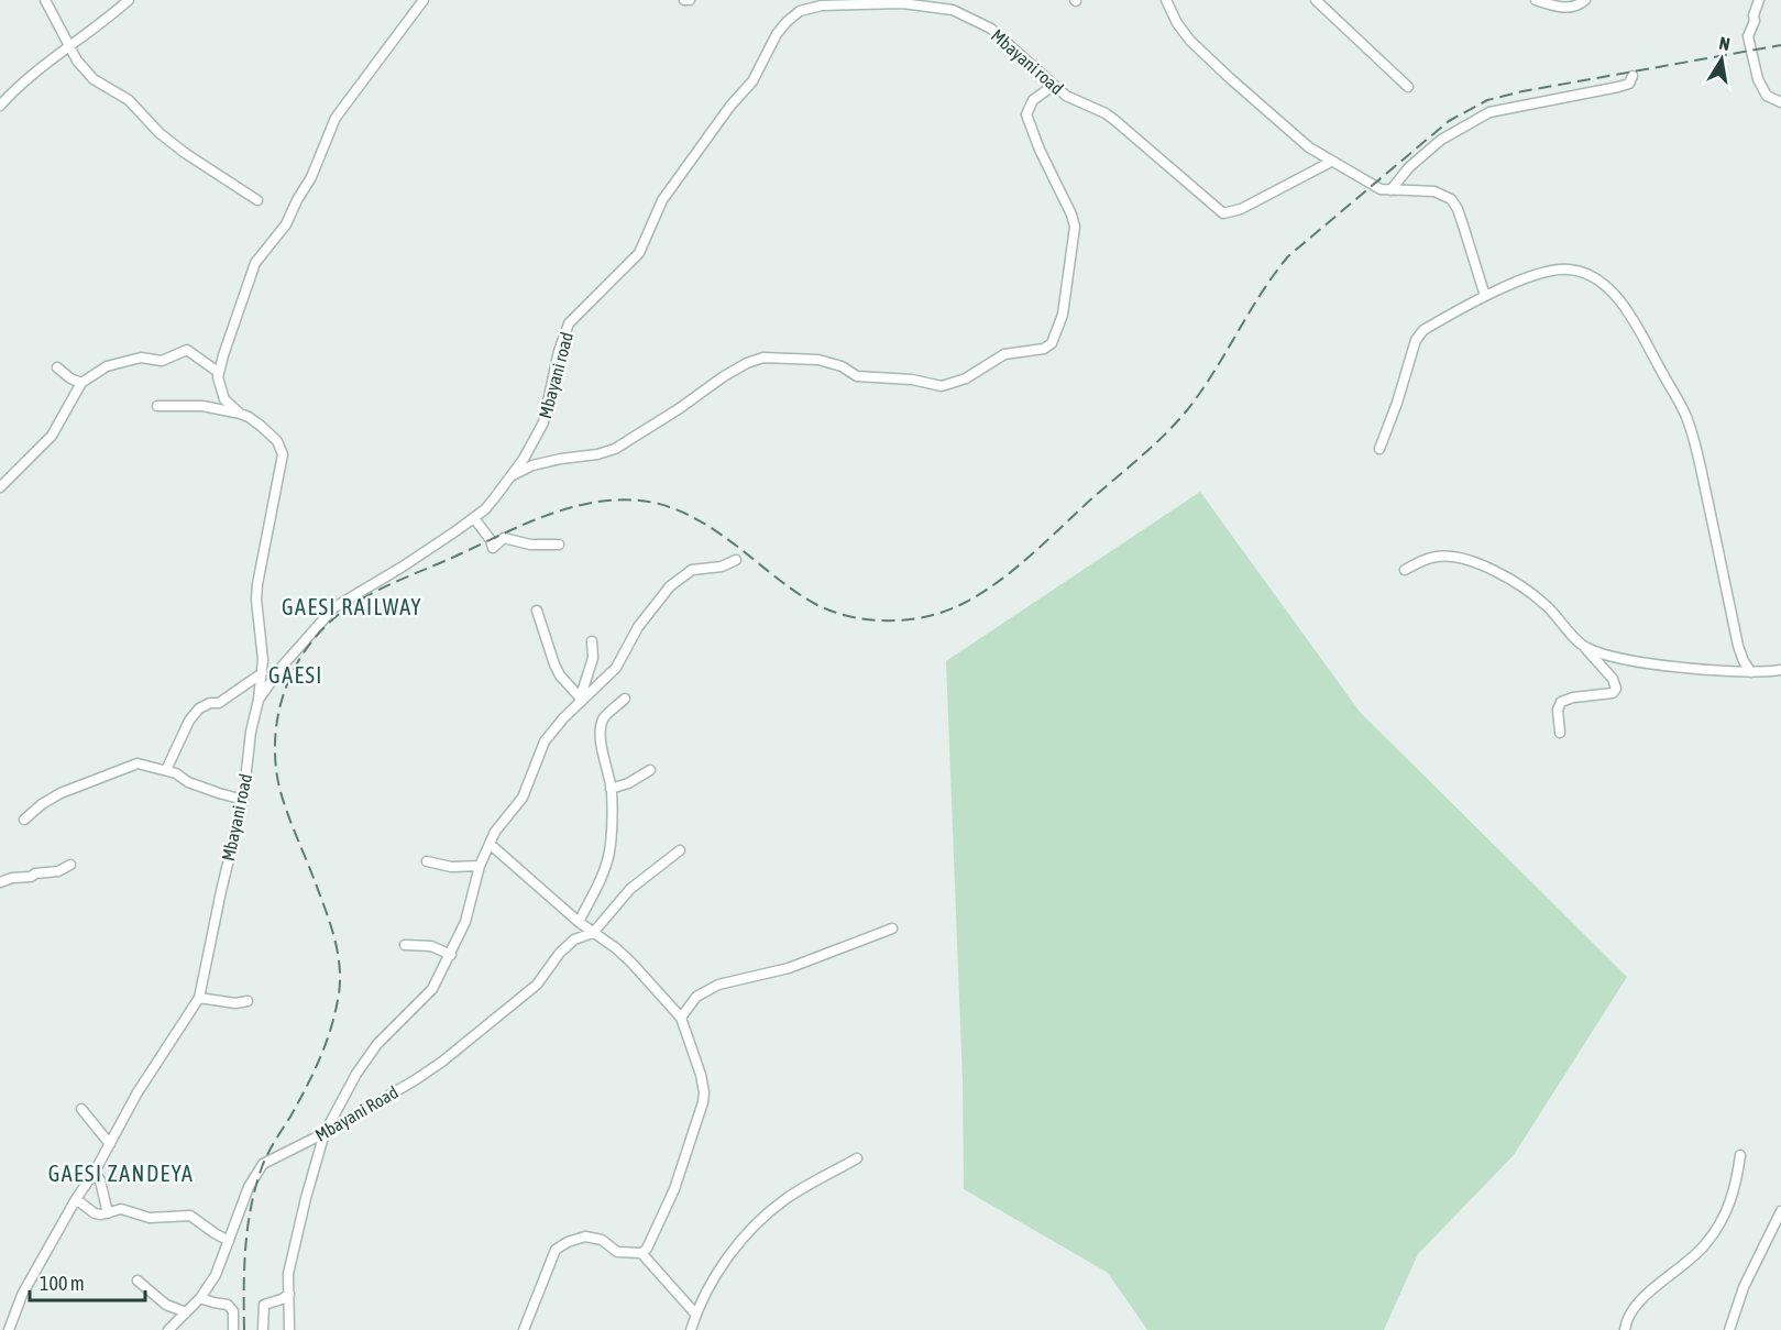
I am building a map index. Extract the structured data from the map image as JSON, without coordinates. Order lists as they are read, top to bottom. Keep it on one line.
{"streets":{"street":["Mbayani road","Mbayani Road"]},"districts":["GAESI RAILWAY","GAESI","GAESI ZANDEYA"],"scale_bar":"100 m","north":"top"}
